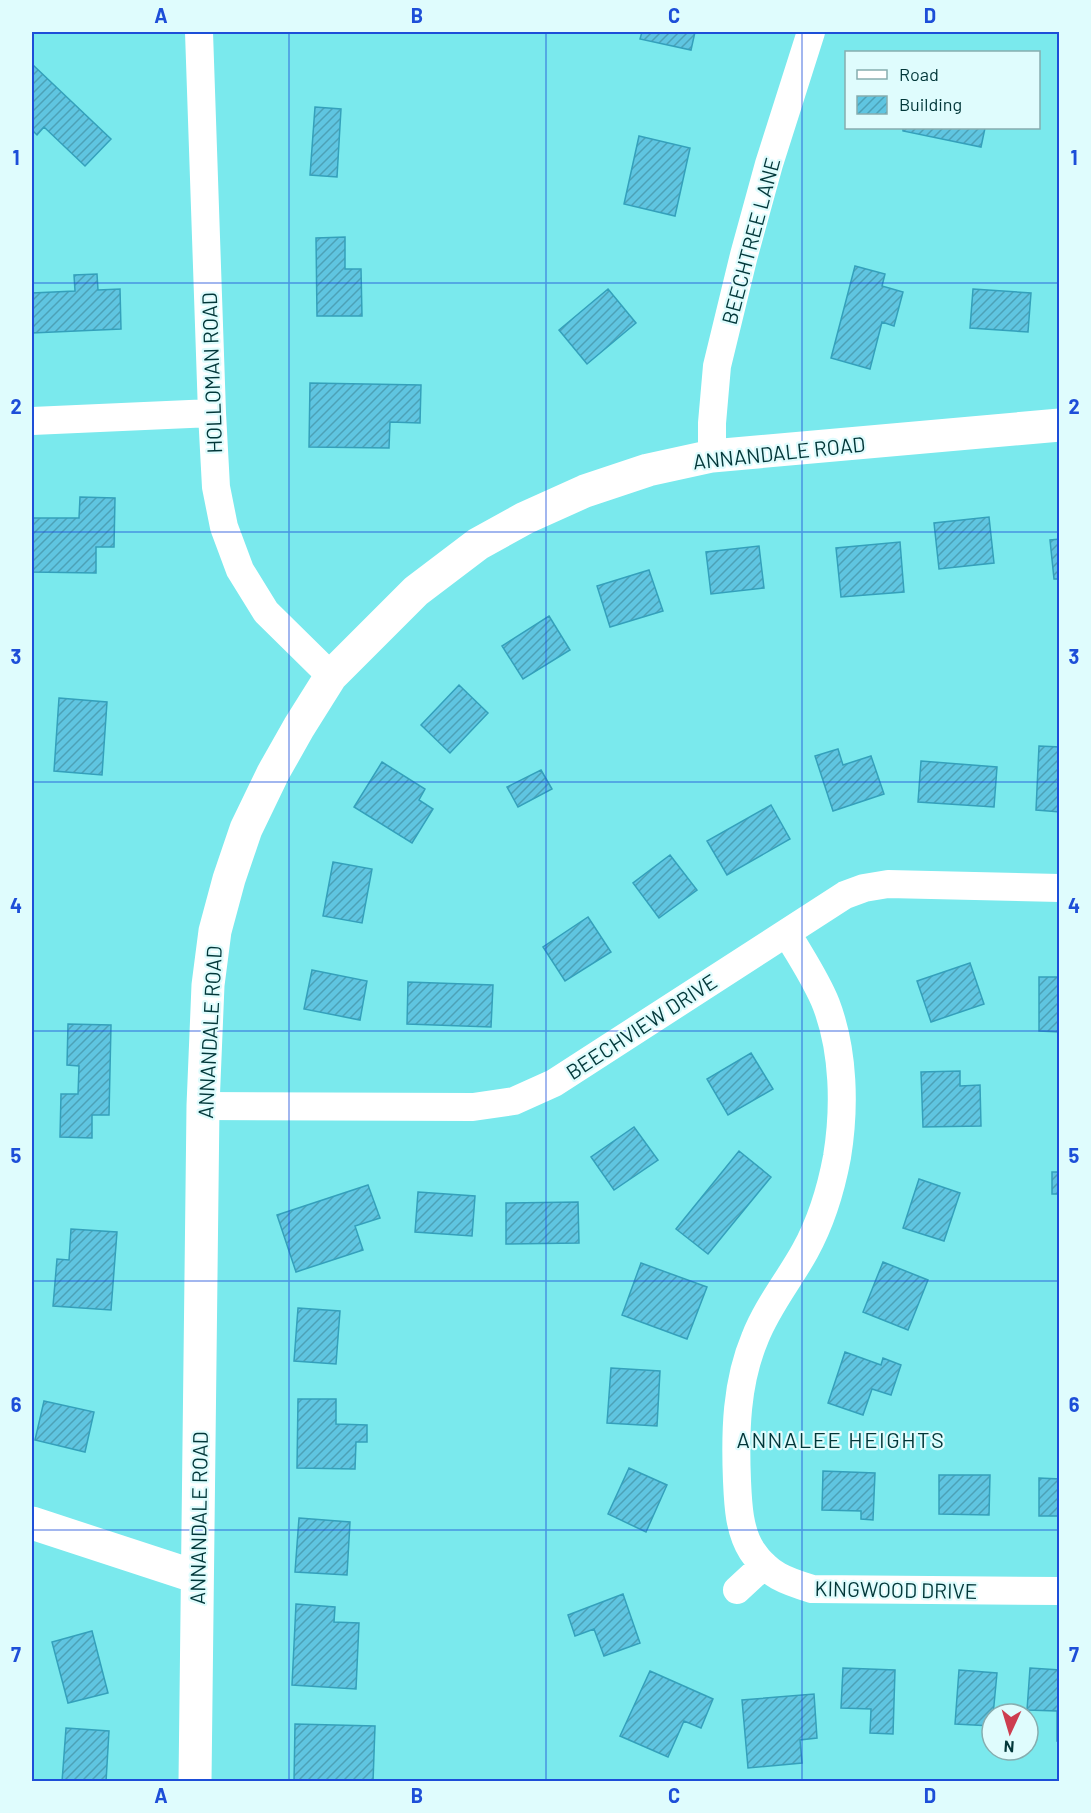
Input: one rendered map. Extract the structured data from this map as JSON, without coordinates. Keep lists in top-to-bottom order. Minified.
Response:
{"streets":{"main road":["ANNANDALE ROAD"],"street":["BEECHTREE LANE","HOLLOMAN ROAD","BEECHVIEW DRIVE","KINGWOOD DRIVE"]},"crossings":[["BEECHTREE LANE","ANNANDALE ROAD"],["HOLLOMAN ROAD","ANNANDALE ROAD"],["ANNANDALE ROAD","BEECHVIEW DRIVE"],["BEECHVIEW DRIVE","KINGWOOD DRIVE"]],"districts":["ANNALEE HEIGHTS"],"legend":["Road","Building"],"north":"bottom","grid":{"columns":["A","B","C","D"],"rows":["1","2","3","4","5","6","7"]}}
